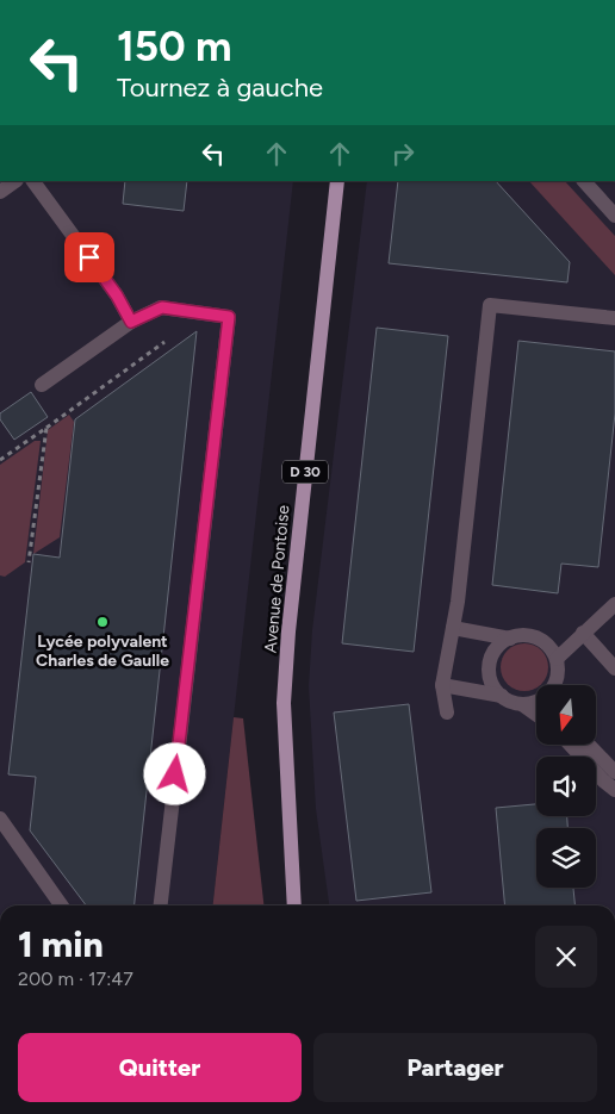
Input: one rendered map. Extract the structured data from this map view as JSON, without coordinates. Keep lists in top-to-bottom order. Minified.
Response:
{"streets":{"main road":["D 30","Avenue de Pontoise"]},"places":["Lycée polyvalent Charles de Gaulle"],"north":"bottom","page":{"turn":["150 m","Tournez à gauche"],"heading":["1 min","200 m · 17:47"],"buttons":["Quitter","Partager"]}}
